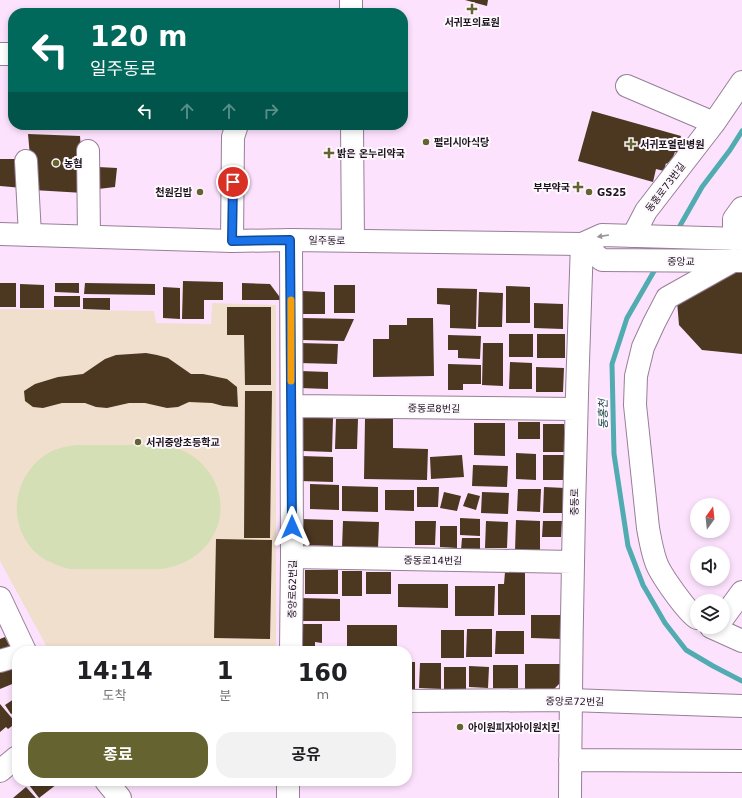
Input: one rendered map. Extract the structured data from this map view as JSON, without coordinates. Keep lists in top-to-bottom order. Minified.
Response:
{"streets":{"street":["동홍로73번길","일주동로","중앙교","중동로8번길","중동로","중동로14번길","중앙로62번길","중앙로72번길"]},"crossings":[["동홍로73번길","일주동로"],["일주동로","중앙교"],["일주동로","중동로"],["일주동로","중앙로62번길"],["중앙교","중동로"],["중동로8번길","중동로"],["중동로8번길","중앙로62번길"],["중동로","중동로14번길"],["중동로","중앙로72번길"],["중동로14번길","중앙로62번길"]],"water":["동홍천"],"places":{"health":["서귀포의료원","서귀포열린병원","밝은 온누리약국","부부약국"],"other":["펠리시아식당","농협","천원김밥","GS25","서귀중앙초등학교","아이원피자아이원치킨"]},"north":"top","page":{"turn":["120 m","일주동로"],"eta":["14:14","도착","1","분","160","m"],"buttons":["종료","공유"]}}
